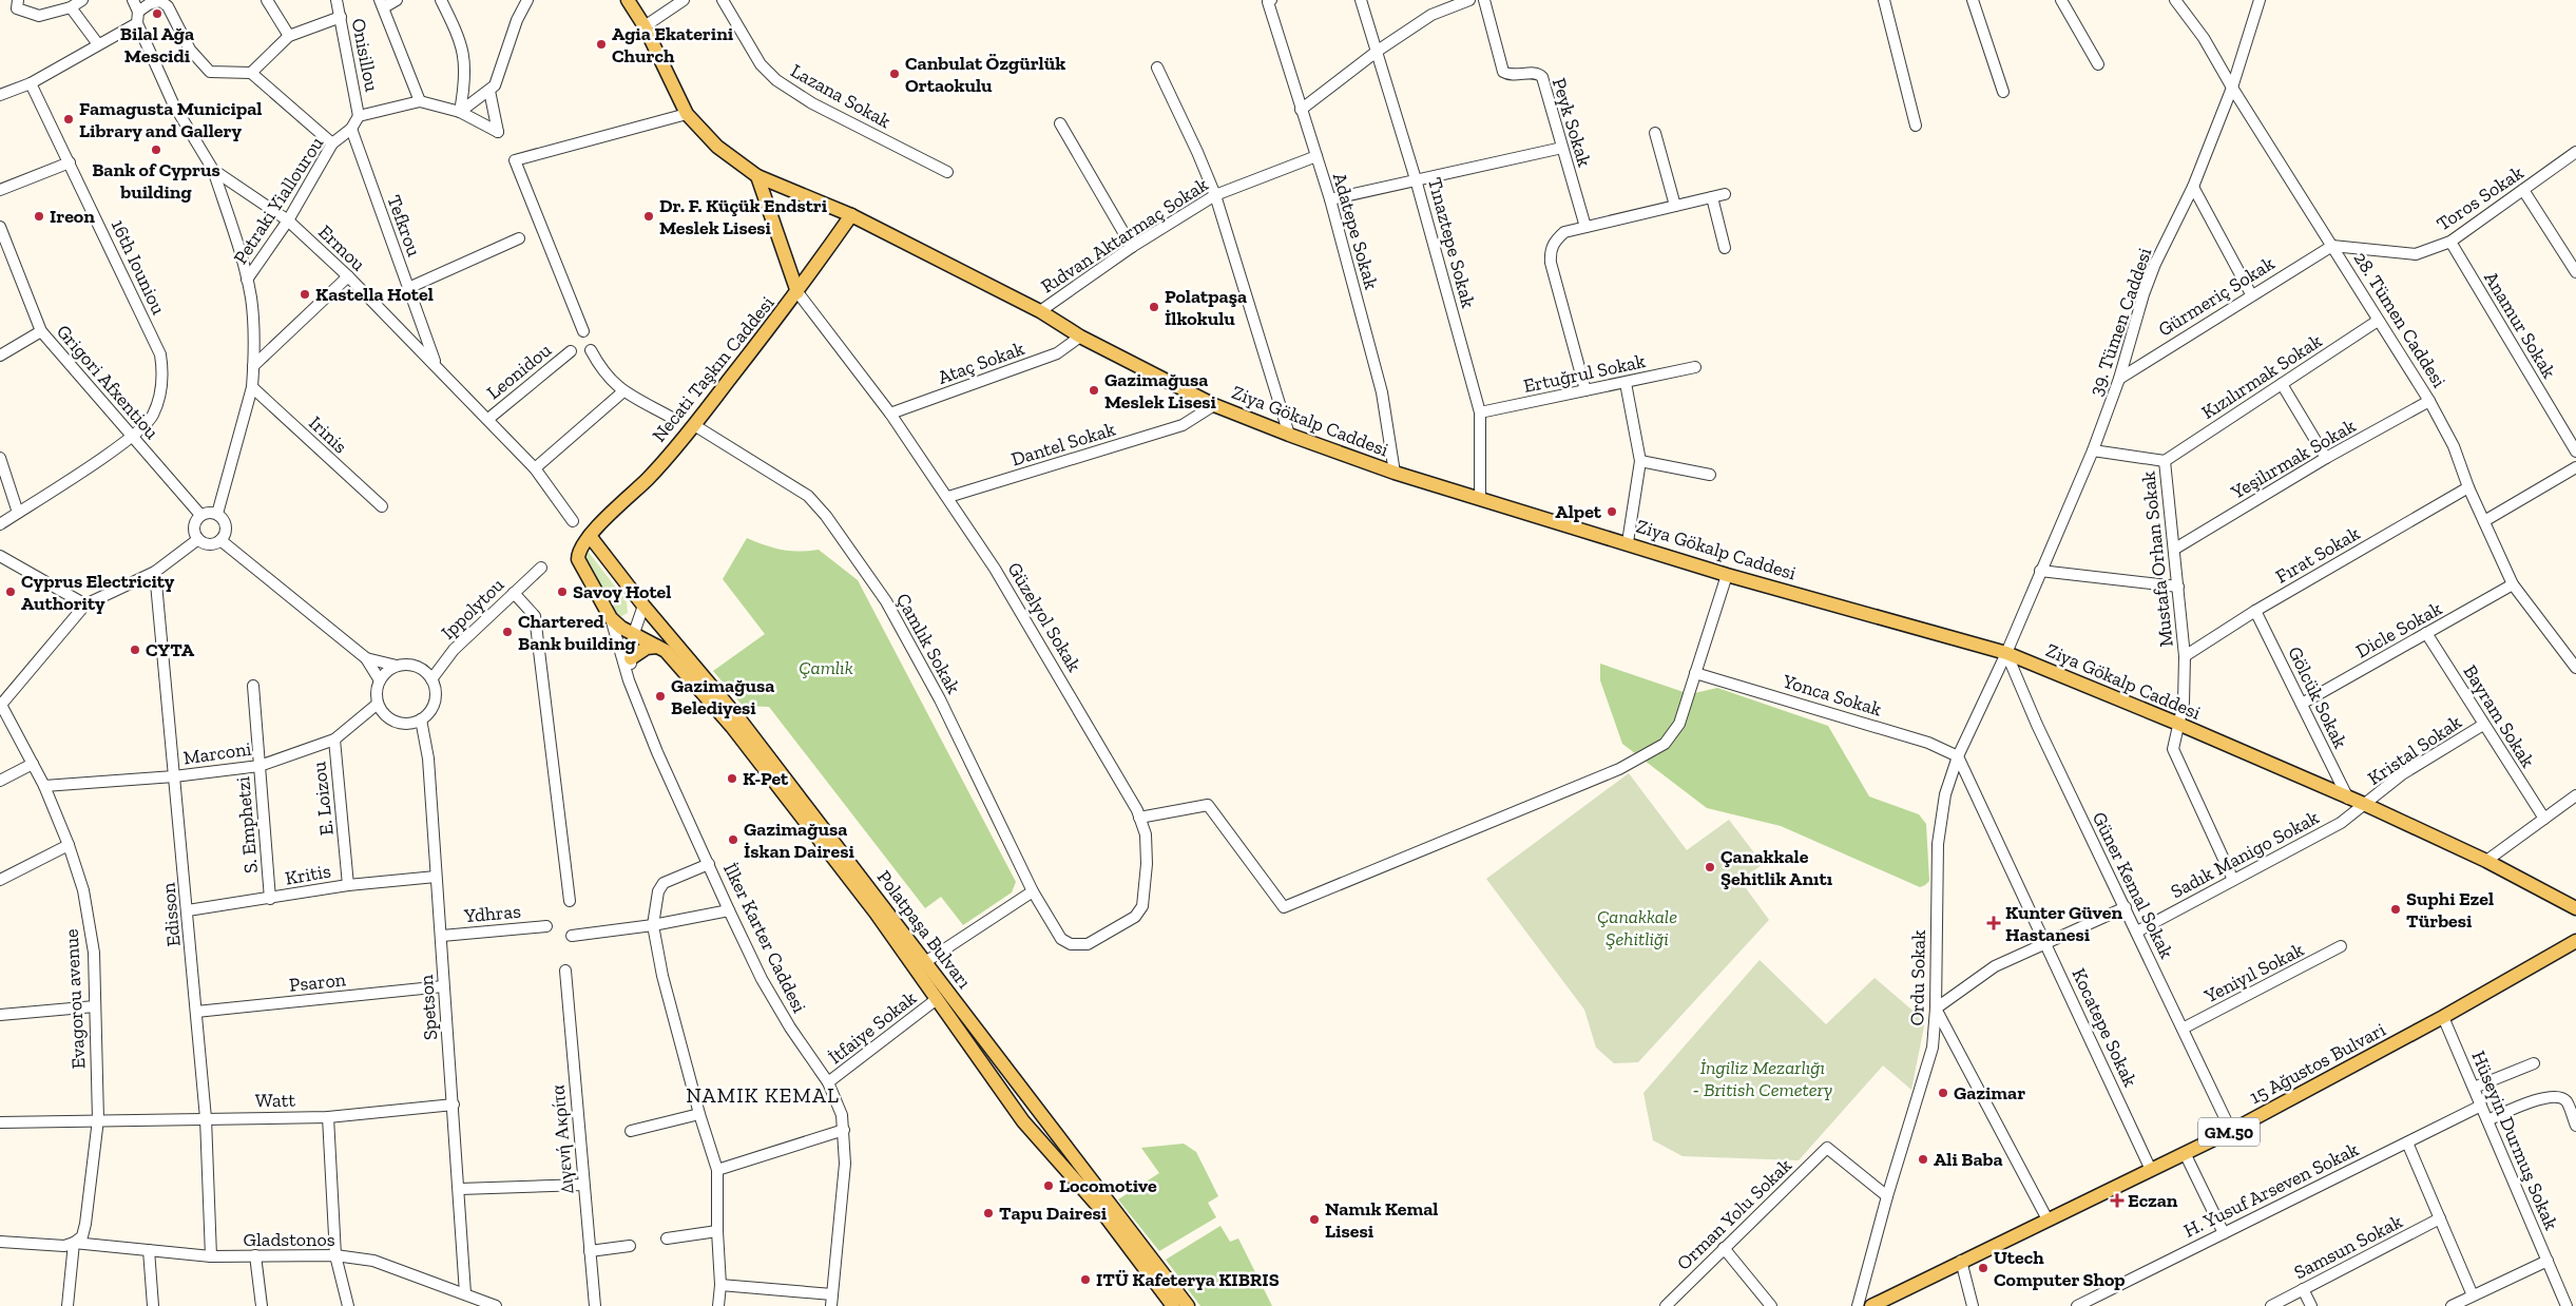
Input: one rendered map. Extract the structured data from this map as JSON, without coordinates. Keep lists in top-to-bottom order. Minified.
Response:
{"streets":{"main road":["Necati Taşkın Caddesi","Ziya Gökalp Caddesi","Polatpaşa Bulvarı","15 Ağustos Bulvari","GM.50"],"street":["Onisillou","Lazana Sokak","Peyk Sokak","Toros Sokak","Petraki Yiallourou","Tefkrou","Adatepe Sokak","Rıdvan Aktarmaç Sokak","Tınaztepe Sokak","Ermou","16th Iouniou","Gürmeriç Sokak","28. Tümen Caddesi","39. Tümen Caddesi","Anamur Sokak","Ataç Sokak","Leonidou","Ertuğrul Sokak","Kızılırmak Sokak","Grigori Afxentiou","Irinis","Dantel Sokak","Yeşilırmak Sokak","Fırat Sokak","Mustafa Orhan Sokak","Ippolytou","Güzelyol Sokak","Dicle Sokak","Çamlık Sokak","Yonca Sokak","Gölcük Sokak","Bayram Sokak","Kristal Sokak","Marconi","E. Loizou","S. Emphetzi","Sadık Manigo Sokak","Kritis","Güner Kemal Sokak","Ydhras","Edisson","İlker Karter Caddesi","Yeniyıl Sokak","Ordu Sokak","Psaron","Evagorou avenue","Spetson","İtfaiye Sokak","Kocatepe Sokak","Watt","Διγενή Ακρίτα","Hüseyin Durmuş Sokak","H. Yusuf Arseven Sokak","Orman Yolu Sokak","Gladstonos","Samsun Sokak"]},"crossings":[["Onisillou","Petraki Yiallourou"],["Toros Sokak","Gürmeriç Sokak"],["Toros Sokak","28. Tümen Caddesi"],["Toros Sokak","Anamur Sokak"],["Petraki Yiallourou","Tefkrou"],["Petraki Yiallourou","Ermou"],["Tefkrou","Ermou"],["Adatepe Sokak","Rıdvan Aktarmaç Sokak"],["Adatepe Sokak","Ziya Gökalp Caddesi"],["Rıdvan Aktarmaç Sokak","Ziya Gökalp Caddesi"],["Tınaztepe Sokak","Ertuğrul Sokak"],["Tınaztepe Sokak","Ziya Gökalp Caddesi"],["Ermou","Leonidou"],["16th Iouniou","Grigori Afxentiou"],["Gürmeriç Sokak","28. Tümen Caddesi"],["Gürmeriç Sokak","39. Tümen Caddesi"],["28. Tümen Caddesi","39. Tümen Caddesi"],["28. Tümen Caddesi","Kızılırmak Sokak"],["28. Tümen Caddesi","Yeşilırmak Sokak"],["28. Tümen Caddesi","Fırat Sokak"],["28. Tümen Caddesi","Dicle Sokak"],["39. Tümen Caddesi","Ziya Gökalp Caddesi"],["39. Tümen Caddesi","Mustafa Orhan Sokak"],["39. Tümen Caddesi","Güner Kemal Sokak"],["39. Tümen Caddesi","Ordu Sokak"],["Ataç Sokak","Ziya Gökalp Caddesi"],["Ataç Sokak","Güzelyol Sokak"],["Necati Taşkın Caddesi","Ziya Gökalp Caddesi"],["Necati Taşkın Caddesi","Güzelyol Sokak"],["Necati Taşkın Caddesi","Çamlık Sokak"],["Necati Taşkın Caddesi","Polatpaşa Bulvarı"],["Kızılırmak Sokak","Mustafa Orhan Sokak"],["Ziya Gökalp Caddesi","Dantel Sokak"],["Ziya Gökalp Caddesi","Mustafa Orhan Sokak"],["Ziya Gökalp Caddesi","Gölcük Sokak"],["Ziya Gökalp Caddesi","Kristal Sokak"],["Ziya Gökalp Caddesi","Sadık Manigo Sokak"],["Ziya Gökalp Caddesi","Güner Kemal Sokak"],["Ziya Gökalp Caddesi","Ordu Sokak"],["Dantel Sokak","Güzelyol Sokak"],["Yeşilırmak Sokak","Mustafa Orhan Sokak"],["Fırat Sokak","Mustafa Orhan Sokak"],["Fırat Sokak","Gölcük Sokak"],["Mustafa Orhan Sokak","Sadık Manigo Sokak"],["Ippolytou","Marconi"],["Ippolytou","Spetson"],["Güzelyol Sokak","Çamlık Sokak"],["Dicle Sokak","Gölcük Sokak"],["Dicle Sokak","Bayram Sokak"],["Yonca Sokak","Ordu Sokak"],["Yonca Sokak","Kocatepe Sokak"],["Bayram Sokak","Kristal Sokak"],["Kristal Sokak","Sadık Manigo Sokak"],["Marconi","E. Loizou"],["Marconi","S. Emphetzi"],["Marconi","Edisson"],["Marconi","Evagorou avenue"],["Marconi","Spetson"],["E. Loizou","Kritis"],["S. Emphetzi","Kritis"],["Sadık Manigo Sokak","Güner Kemal Sokak"],["Kritis","Edisson"],["Kritis","Spetson"],["Güner Kemal Sokak","Yeniyıl Sokak"],["Güner Kemal Sokak","Ordu Sokak"],["Güner Kemal Sokak","15 Ağustos Bulvari"],["Ydhras","Spetson"],["Edisson","Psaron"],["Edisson","Watt"],["Edisson","Gladstonos"],["Polatpaşa Bulvarı","İlker Karter Caddesi"],["Polatpaşa Bulvarı","İtfaiye Sokak"],["İlker Karter Caddesi","İtfaiye Sokak"],["Ordu Sokak","Kocatepe Sokak"],["Ordu Sokak","Orman Yolu Sokak"],["Psaron","Spetson"],["Evagorou avenue","Watt"],["Evagorou avenue","Gladstonos"],["Spetson","Watt"],["Spetson","Gladstonos"],["Kocatepe Sokak","15 Ağustos Bulvari"],["15 Ağustos Bulvari","Hüseyin Durmuş Sokak"],["Hüseyin Durmuş Sokak","H. Yusuf Arseven Sokak"]],"districts":["NAMIK KEMAL"],"parks":["Çamlık","Çanakkale Şehitliği","İngiliz Mezarlığı - British Cemetery"],"places":{"other":["Bilal Ağa Mescidi","Agia Ekaterini Church","Canbulat Özgürlük Ortaokulu","Famagusta Municipal Library and Gallery","Bank of Cyprus building","Ireon","Dr. F. Küçük Endstri Meslek Lisesi","Kastella Hotel","Polatpaşa İlkokulu","Gazimağusa Meslek Lisesi","Alpet","Cyprus Electricity Authority","Savoy Hotel","Chartered Bank building","CYTA","Gazimağusa Belediyesi","K-Pet","Gazimağusa İskan Dairesi","Çanakkale Şehitlik Anıtı","Suphi Ezel Türbesi","Gazimar","Ali Baba","Locomotive","Tapu Dairesi","Namık Kemal Lisesi","Utech Computer Shop","ITÜ Kafeterya KIBRIS"],"health":["Kunter Güven Hastanesi","Eczan"]}}
